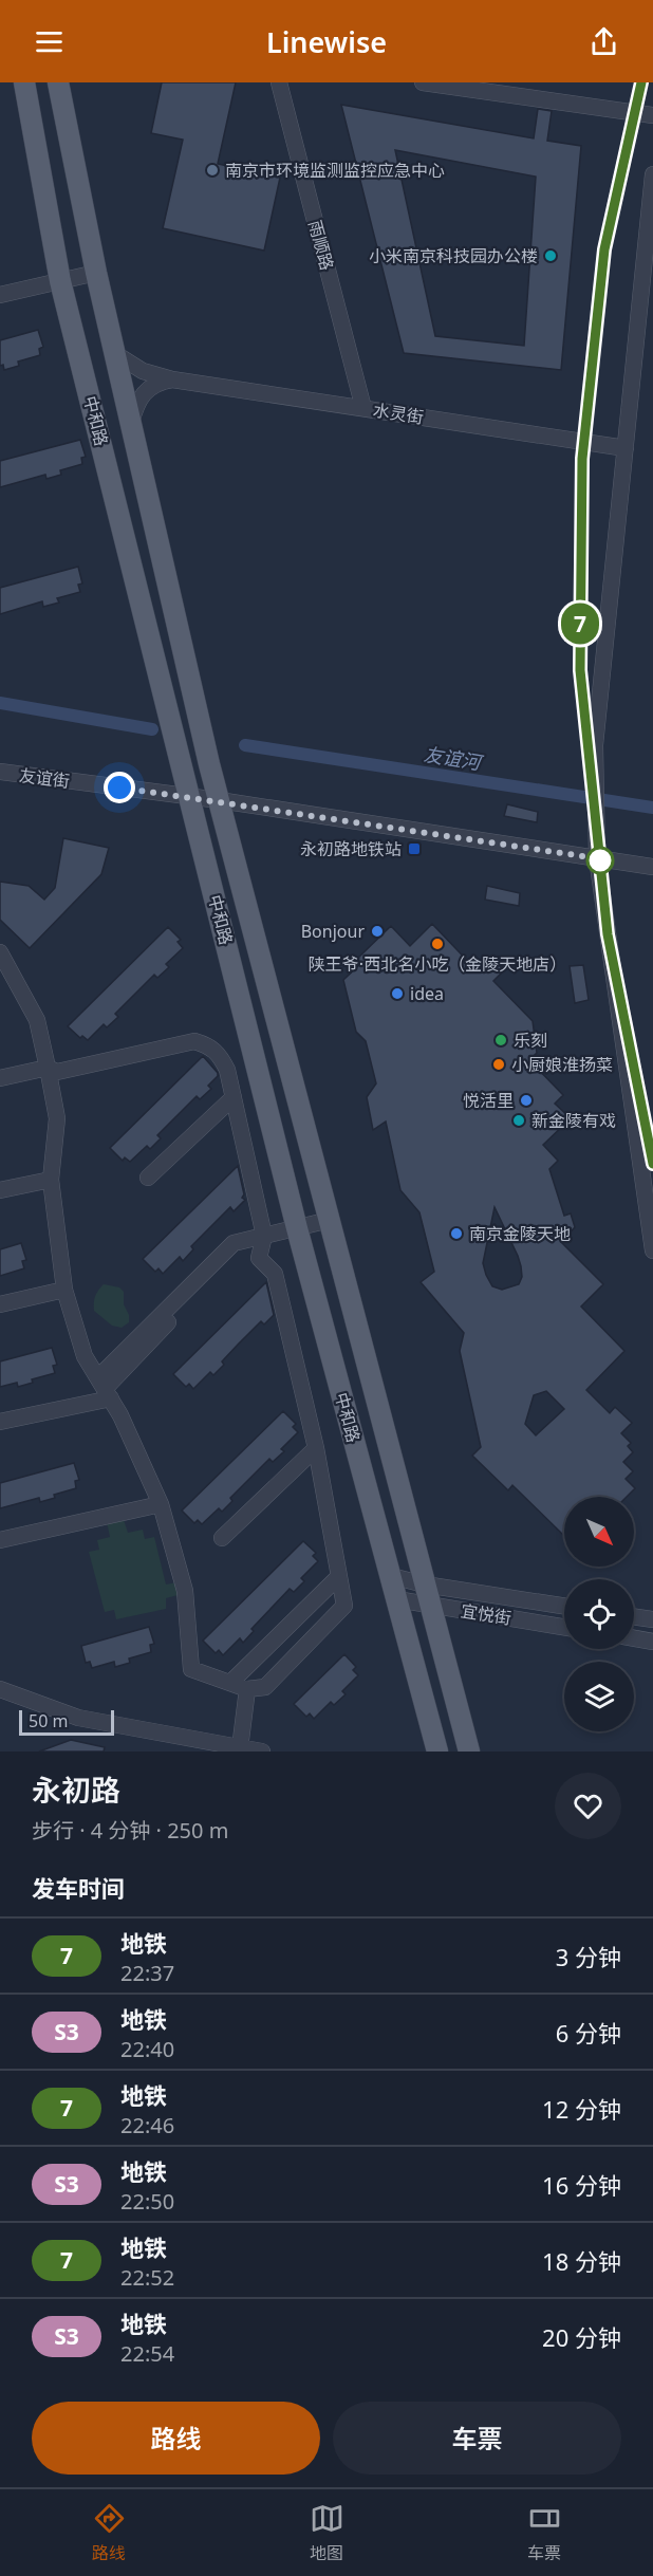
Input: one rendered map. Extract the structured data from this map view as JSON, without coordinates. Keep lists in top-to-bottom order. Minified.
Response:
{"streets":{"main road":["中和路"],"street":["雨顺路","水灵街","友谊街","宜悦街"]},"crossings":[["雨顺路","水灵街"],["水灵街","中和路"],["中和路","友谊街"],["中和路","宜悦街"]],"water":["友谊河"],"places":{"other":["南京市环境监测监控应急中心","小米南京科技园办公楼","Bonjour","陕王爷·西北名小吃（金陵天地店）","idea","乐刻","小厨娘淮扬菜","悦活里","新金陵有戏","南京金陵天地"],"transit":["永初路地铁站"]},"lines":["metro line 7"],"scale_bar":"50 m","north":"bottom right","page":{"header":"Linewise","on_map":"7","scale":"50 m","heading":[["永初路","步行 · 4 分钟 · 250 m"],"发车时间"],"list":[{"mark":"7","name":"地铁","note":"22:37","value":"3 分钟"},{"mark":"S3","name":"地铁","note":"22:40","value":"6 分钟"},{"mark":"7","name":"地铁","note":"22:46","value":"12 分钟"},{"mark":"S3","name":"地铁","note":"22:50","value":"16 分钟"},{"mark":"7","name":"地铁","note":"22:52","value":"18 分钟"},{"mark":"S3","name":"地铁","note":"22:54","value":"20 分钟"}],"buttons":["路线","车票"],"tabs":["路线","地图","车票"]}}
